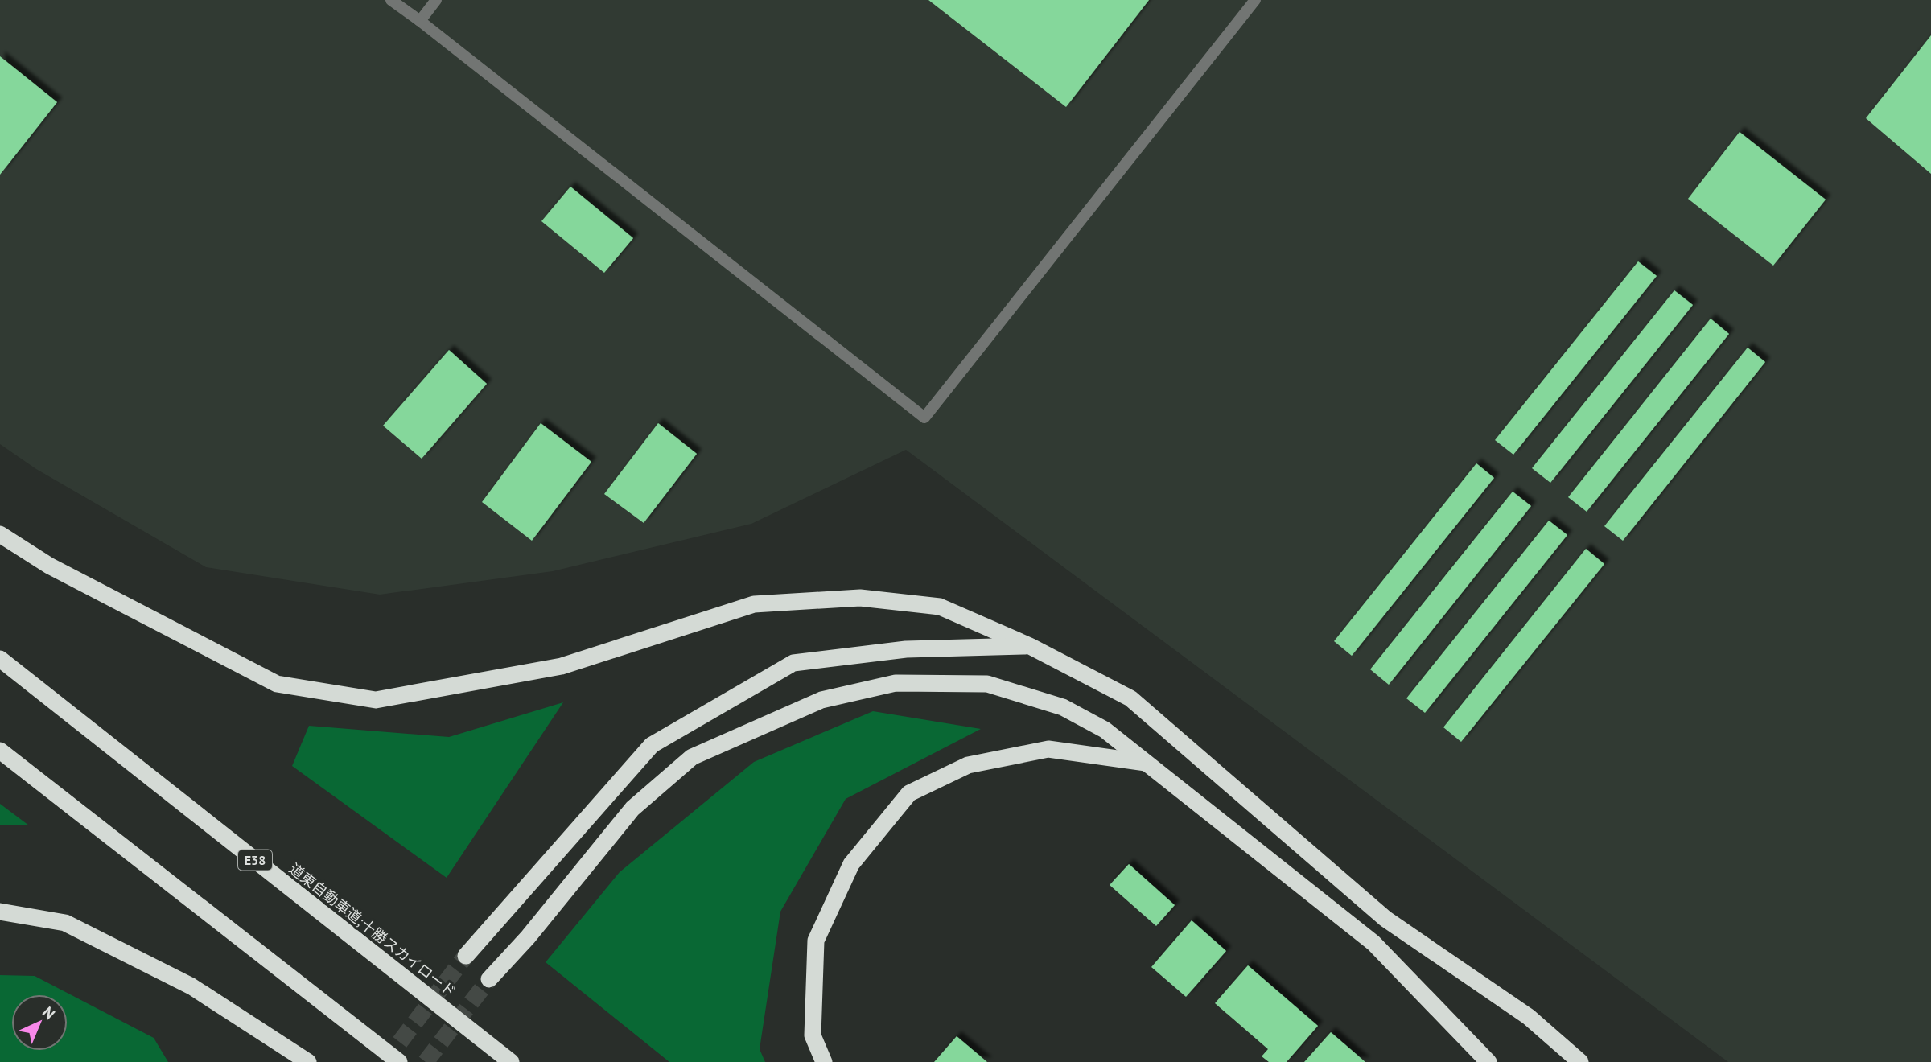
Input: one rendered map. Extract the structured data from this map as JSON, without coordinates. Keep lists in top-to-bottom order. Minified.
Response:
{"streets":{"highway":["E38","道東自動車道;十勝スカイロード"]},"north":"top right"}
